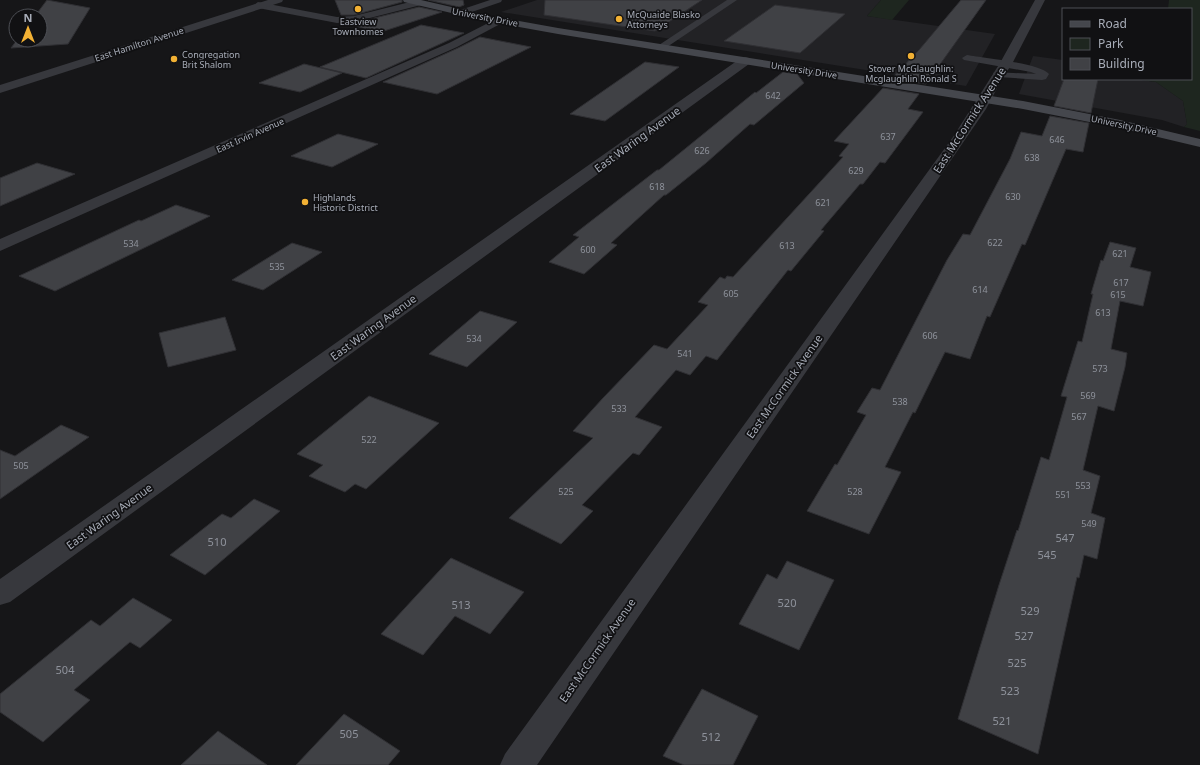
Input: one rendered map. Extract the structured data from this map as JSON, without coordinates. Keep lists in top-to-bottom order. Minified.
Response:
{"streets":{"main road":["University Drive"],"street":["East Hamilton Avenue","East McCormick Avenue","East Irvin Avenue","East Waring Avenue"]},"crossings":[["University Drive","East McCormick Avenue"],["University Drive","East Irvin Avenue"],["University Drive","East Waring Avenue"]],"places":["Eastview Townhomes","McQuaide Blasko Attorneys","Stover McGlaughlin: Mcglaughlin Ronald S","Congregation Brit Shalom","Highlands Historic District"],"house_numbers":["642","637","646","626","638","629","618","630","621","622","534","613","600","621","535","617","614","605","615","613","606","534","541","573","569","538","533","567","522","505","553","525","528","551","549","547","510","545","520","513","529","527","525","504","523","521","505","512"],"legend":["Road","Park","Building"],"north":"top"}
